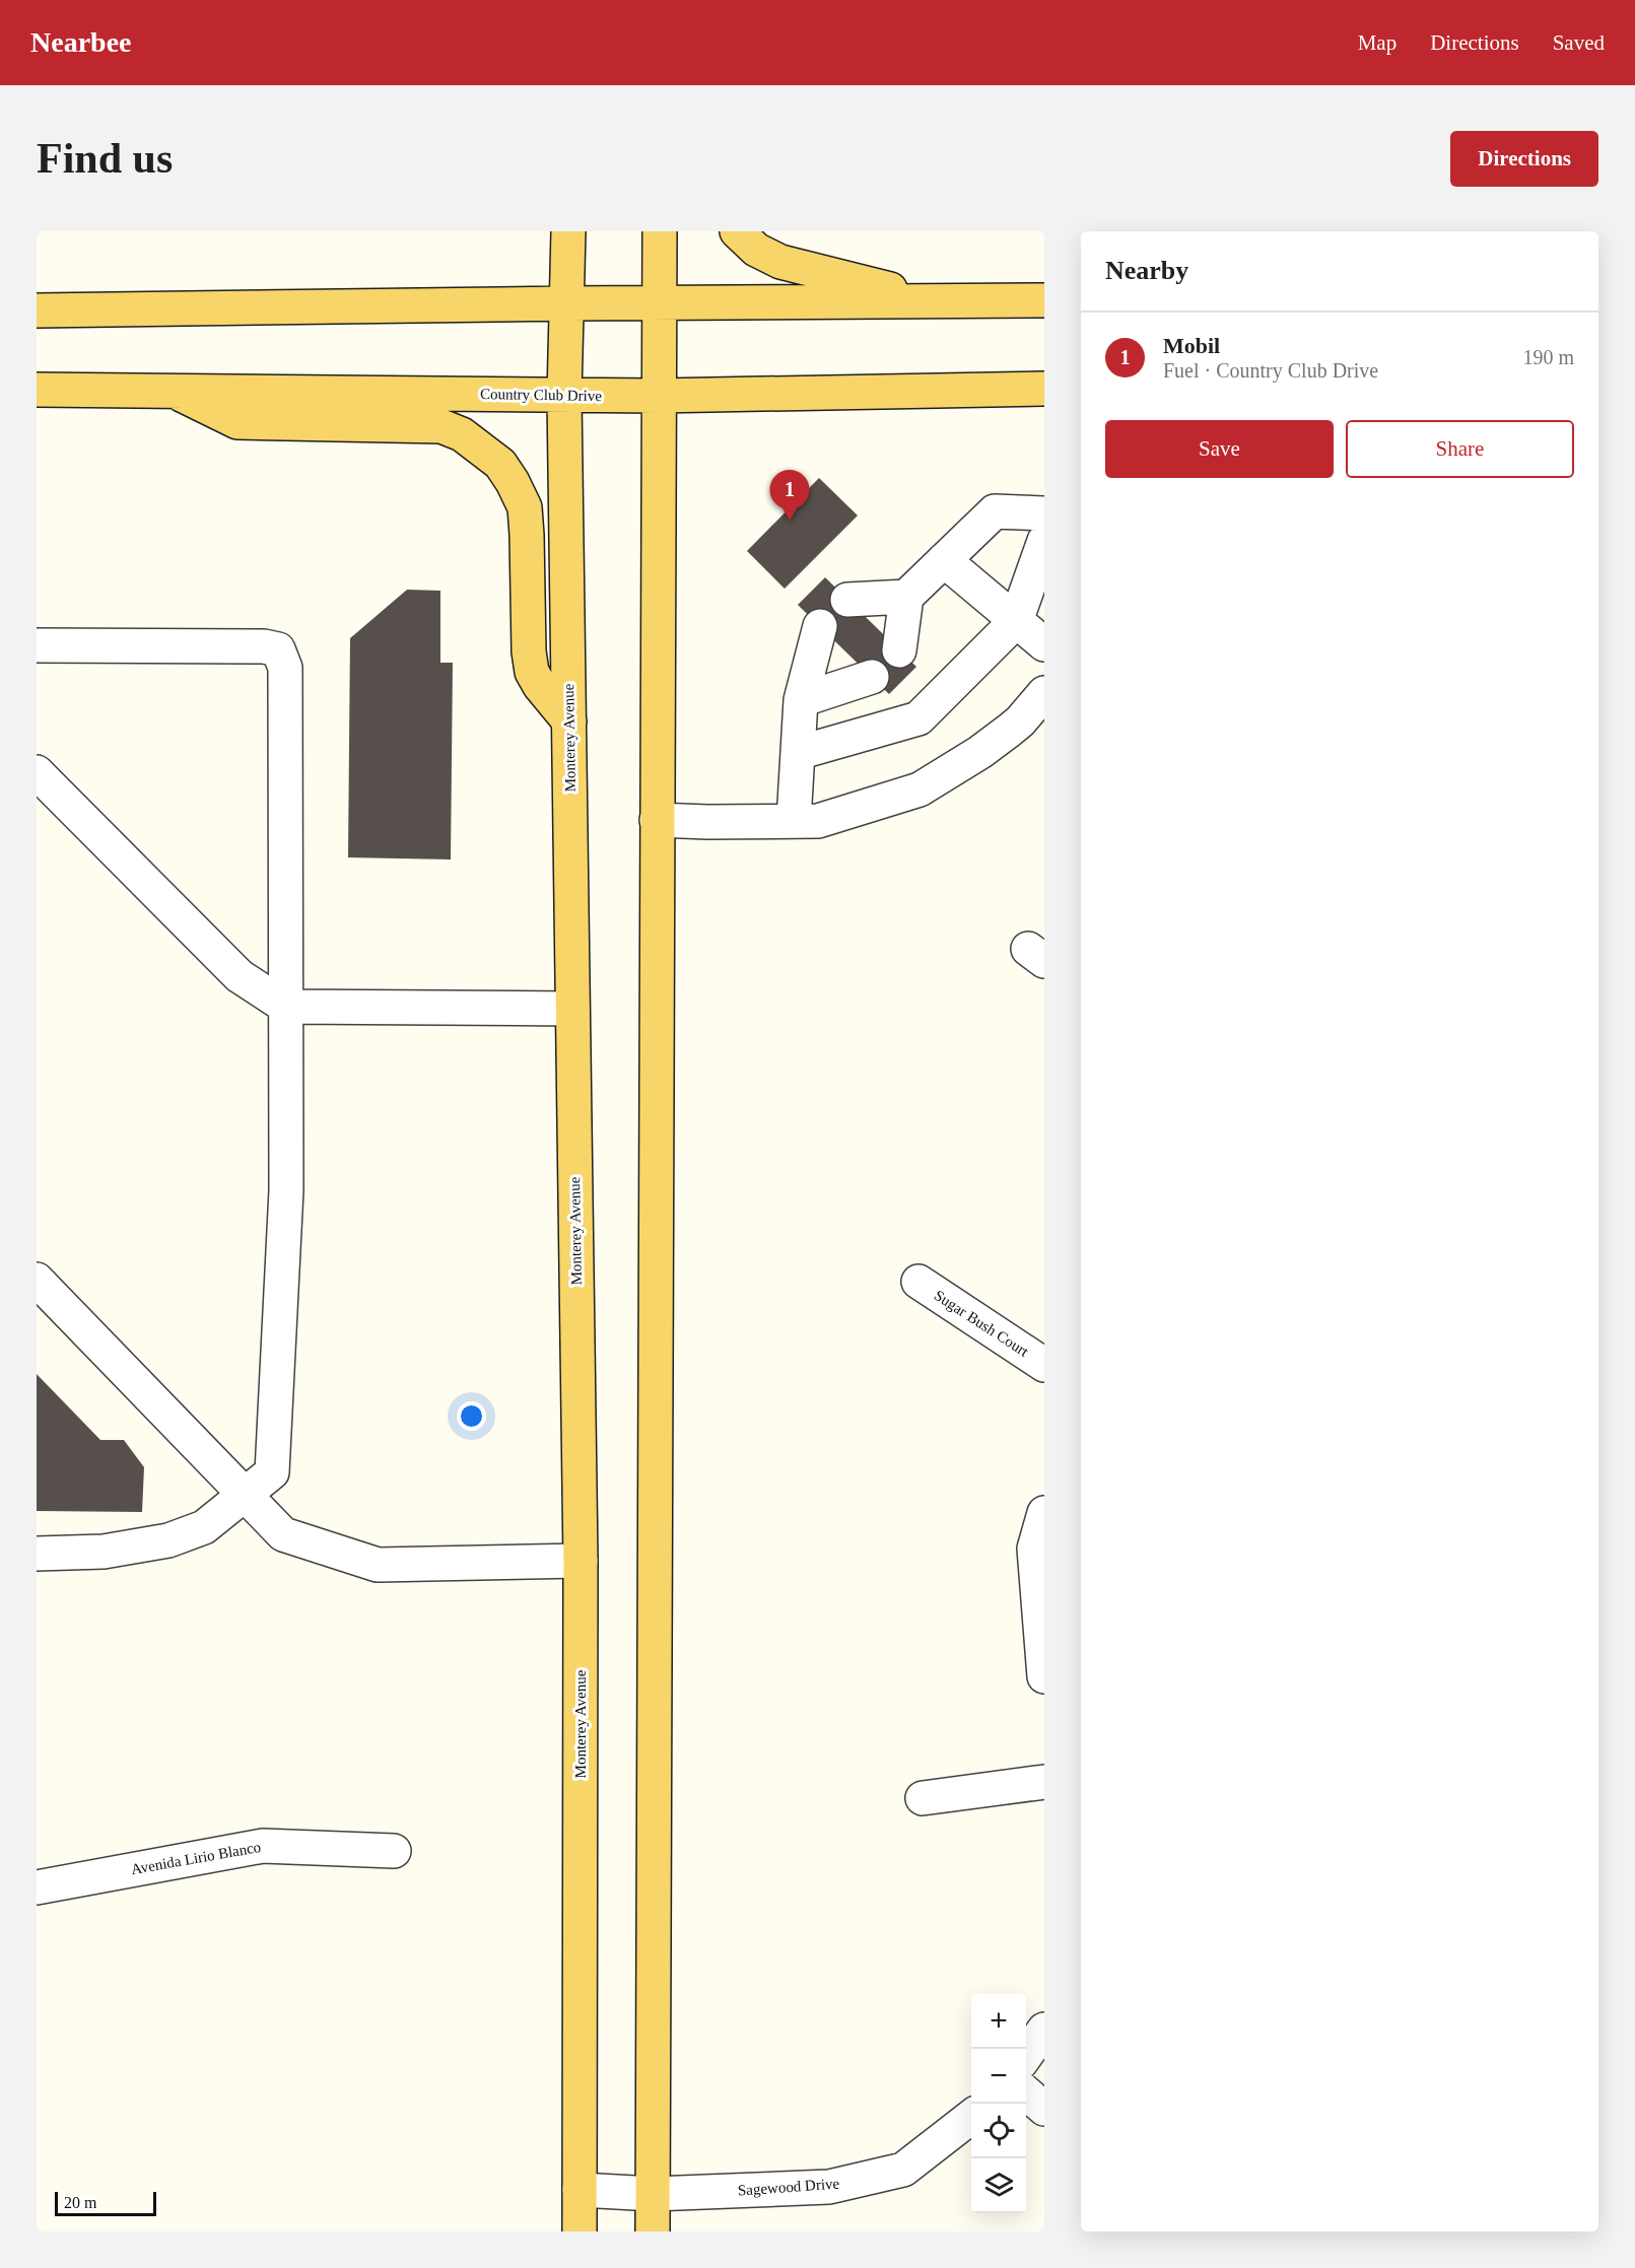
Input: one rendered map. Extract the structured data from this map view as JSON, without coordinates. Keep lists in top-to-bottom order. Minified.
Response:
{"streets":{"main road":["Country Club Drive","Monterey Avenue"],"street":["Sugar Bush Court","Avenida Lirio Blanco","Sagewood Drive"]},"crossings":[["Country Club Drive","Monterey Avenue"],["Monterey Avenue","Sagewood Drive"]],"scale_bar":"20 m","page":{"header":"Nearbee","nav":["Map","Directions","Saved"],"buttons":["Directions",["Save","Share"]],"title":"Find us","heading":"Nearby","list":[{"mark":"1","name":"Mobil","note":"Fuel · Country Club Drive","value":"190 m"}],"pins":"1","map_buttons":["+","−"],"scale":"20 m"}}
